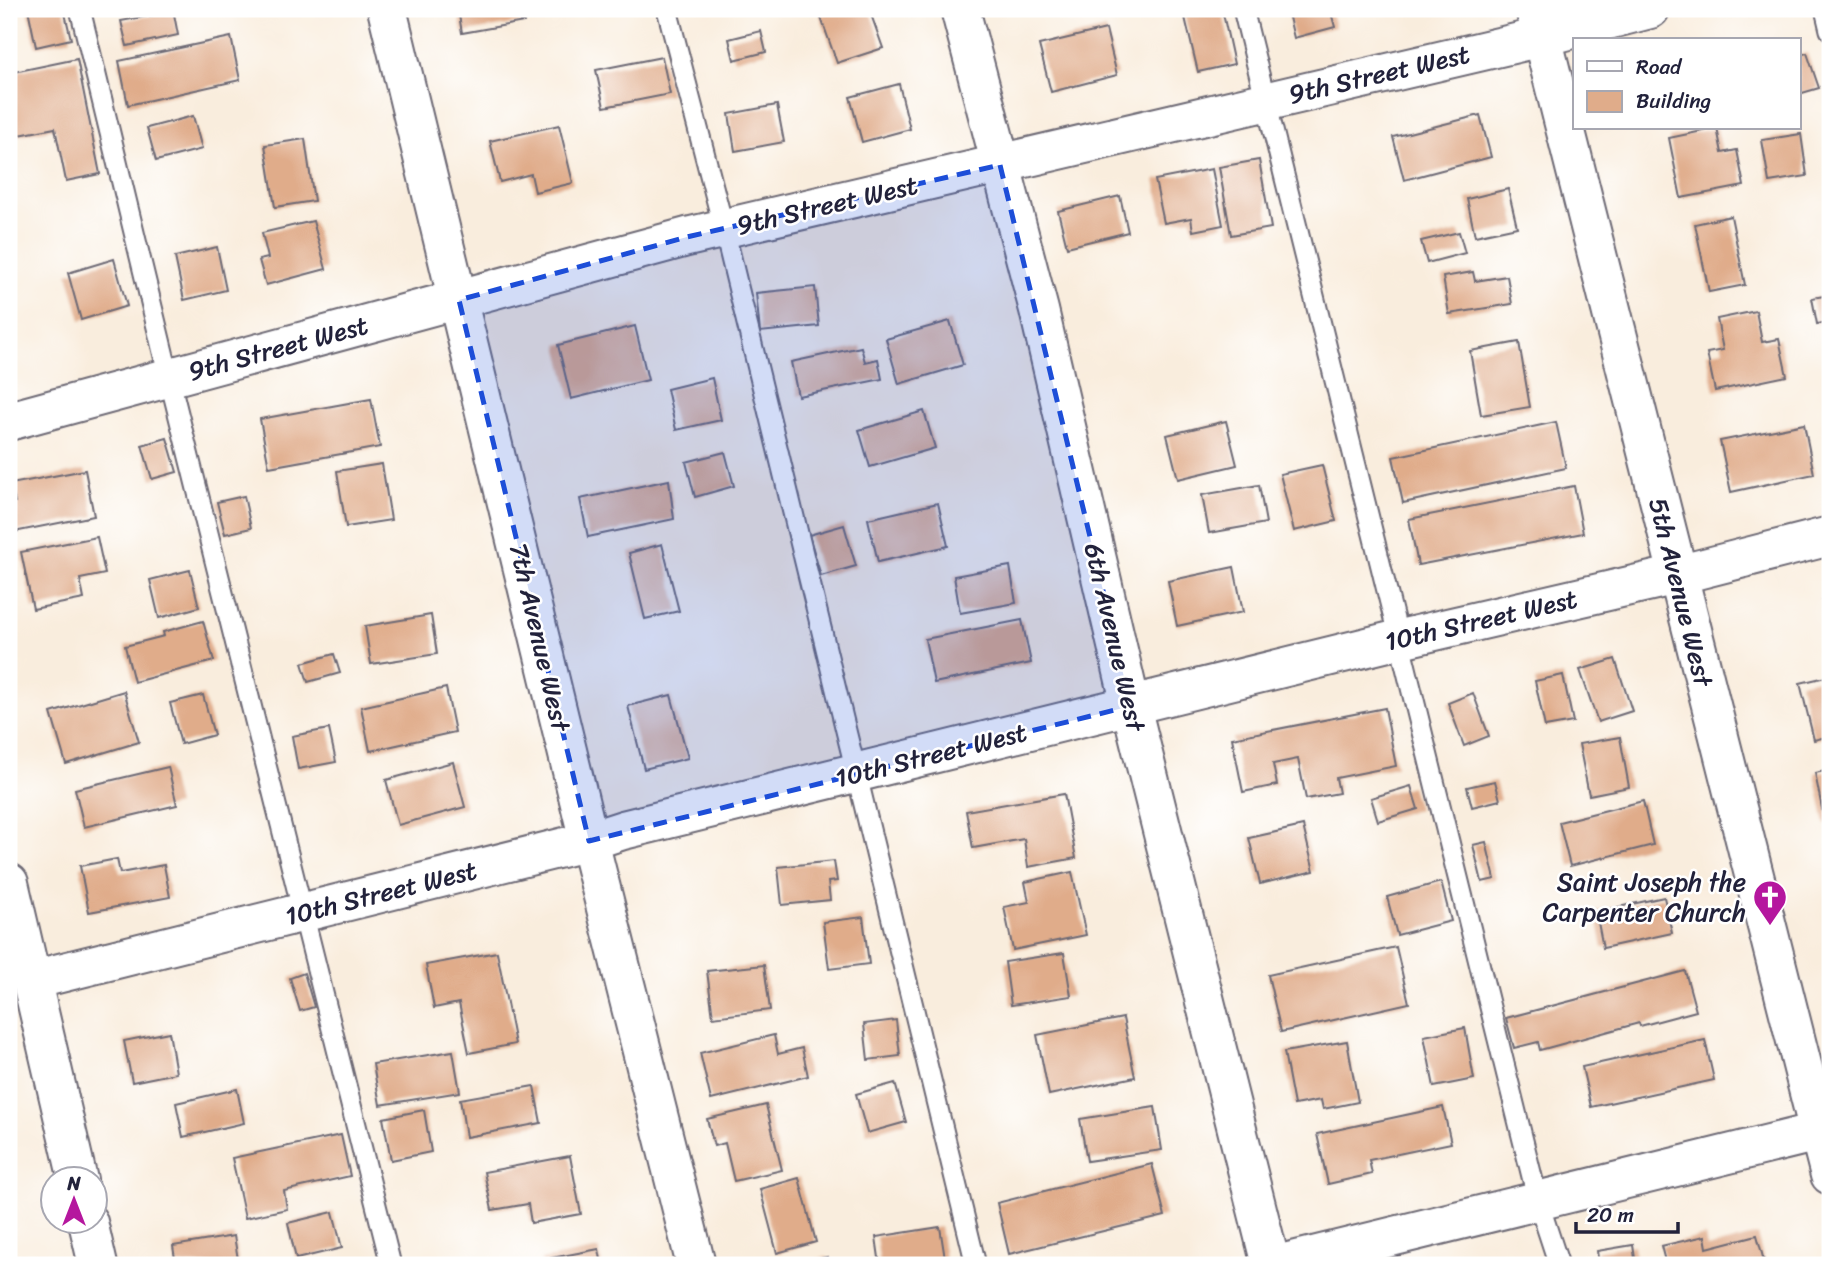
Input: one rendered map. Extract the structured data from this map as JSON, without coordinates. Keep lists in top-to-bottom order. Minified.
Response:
{"streets":{"street":["9th Street West","5th Avenue West","10th Street West","7th Avenue West","6th Avenue West"]},"crossings":[["9th Street West","5th Avenue West"],["9th Street West","7th Avenue West"],["9th Street West","6th Avenue West"],["5th Avenue West","10th Street West"],["10th Street West","7th Avenue West"],["10th Street West","6th Avenue West"]],"places":{"church":["Saint Joseph the Carpenter Church"]},"legend":["Road","Building"],"scale_bar":"20 m","north":"top"}
